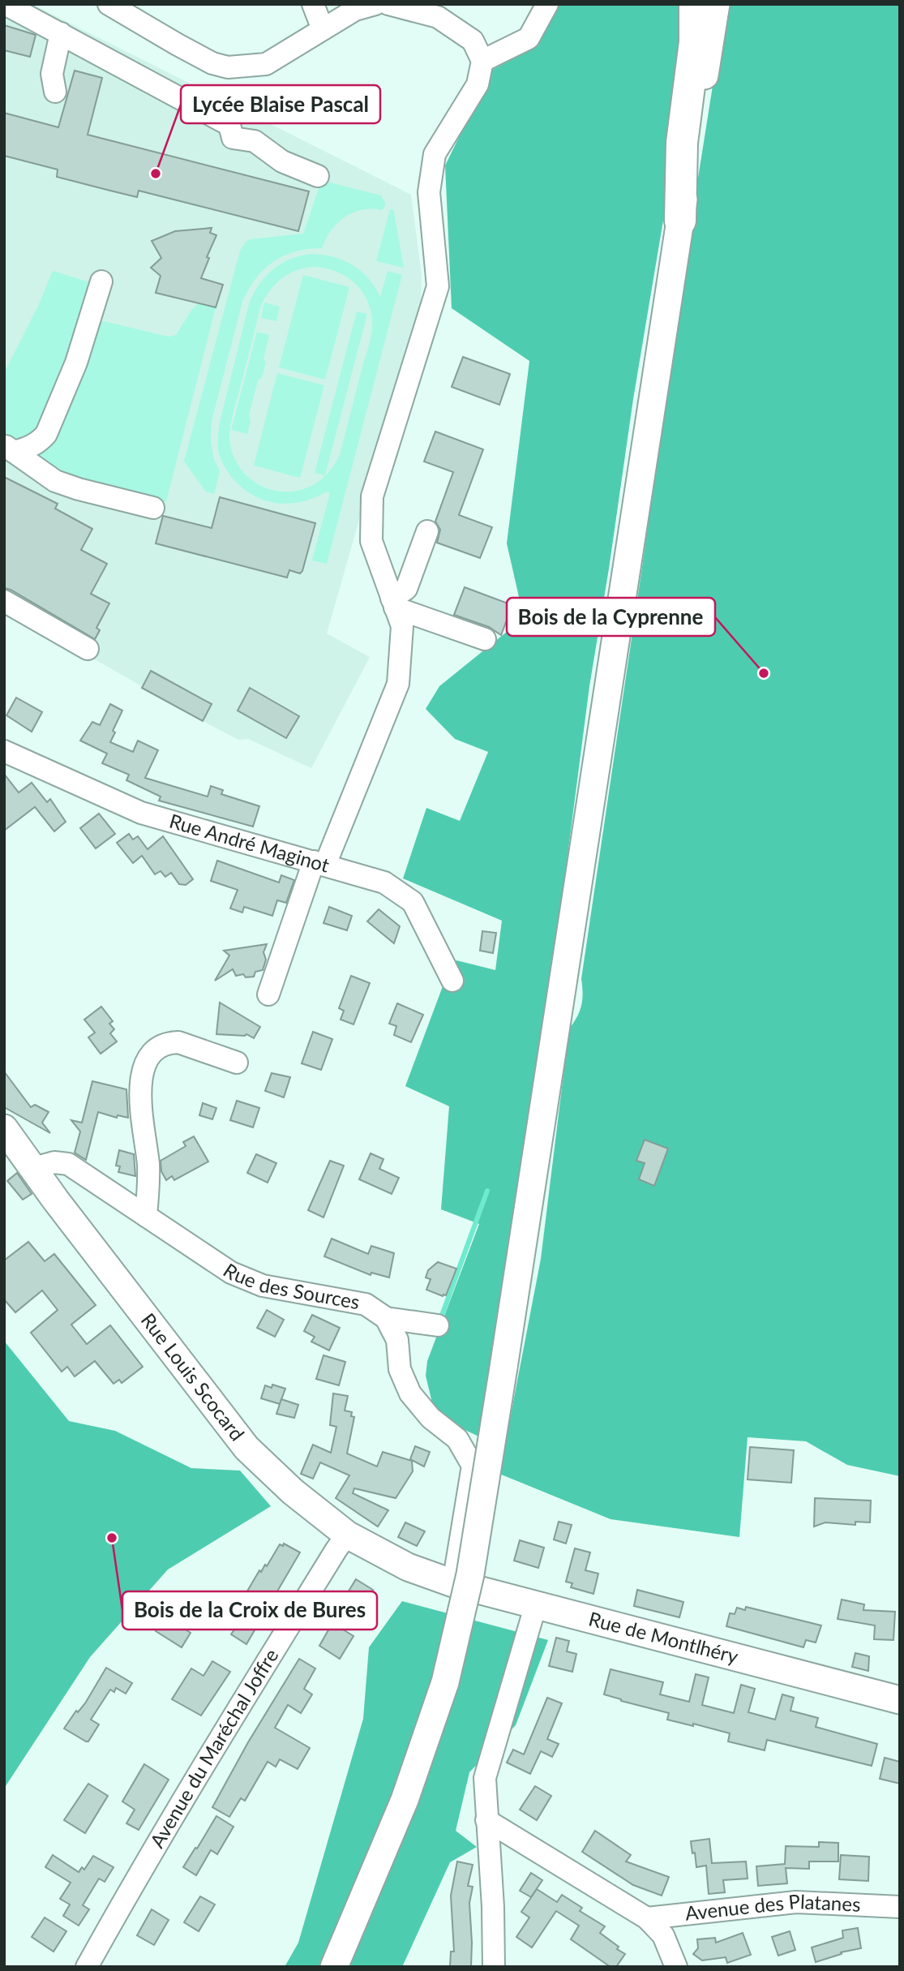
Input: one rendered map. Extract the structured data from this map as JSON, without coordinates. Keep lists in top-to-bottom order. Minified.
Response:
{"streets":{"main road":["Rue Louis Scocard","Rue de Montlhéry"],"street":["Rue André Maginot","Rue des Sources","Avenue du Maréchal Joffre","Avenue des Platanes"]},"crossings":[["Rue des Sources","Rue Louis Scocard"],["Rue des Sources","Rue de Montlhéry"],["Rue Louis Scocard","Rue de Montlhéry"],["Rue Louis Scocard","Avenue du Maréchal Joffre"]],"places":["Lycée Blaise Pascal","Bois de la Cyprenne","Bois de la Croix de Bures"]}
